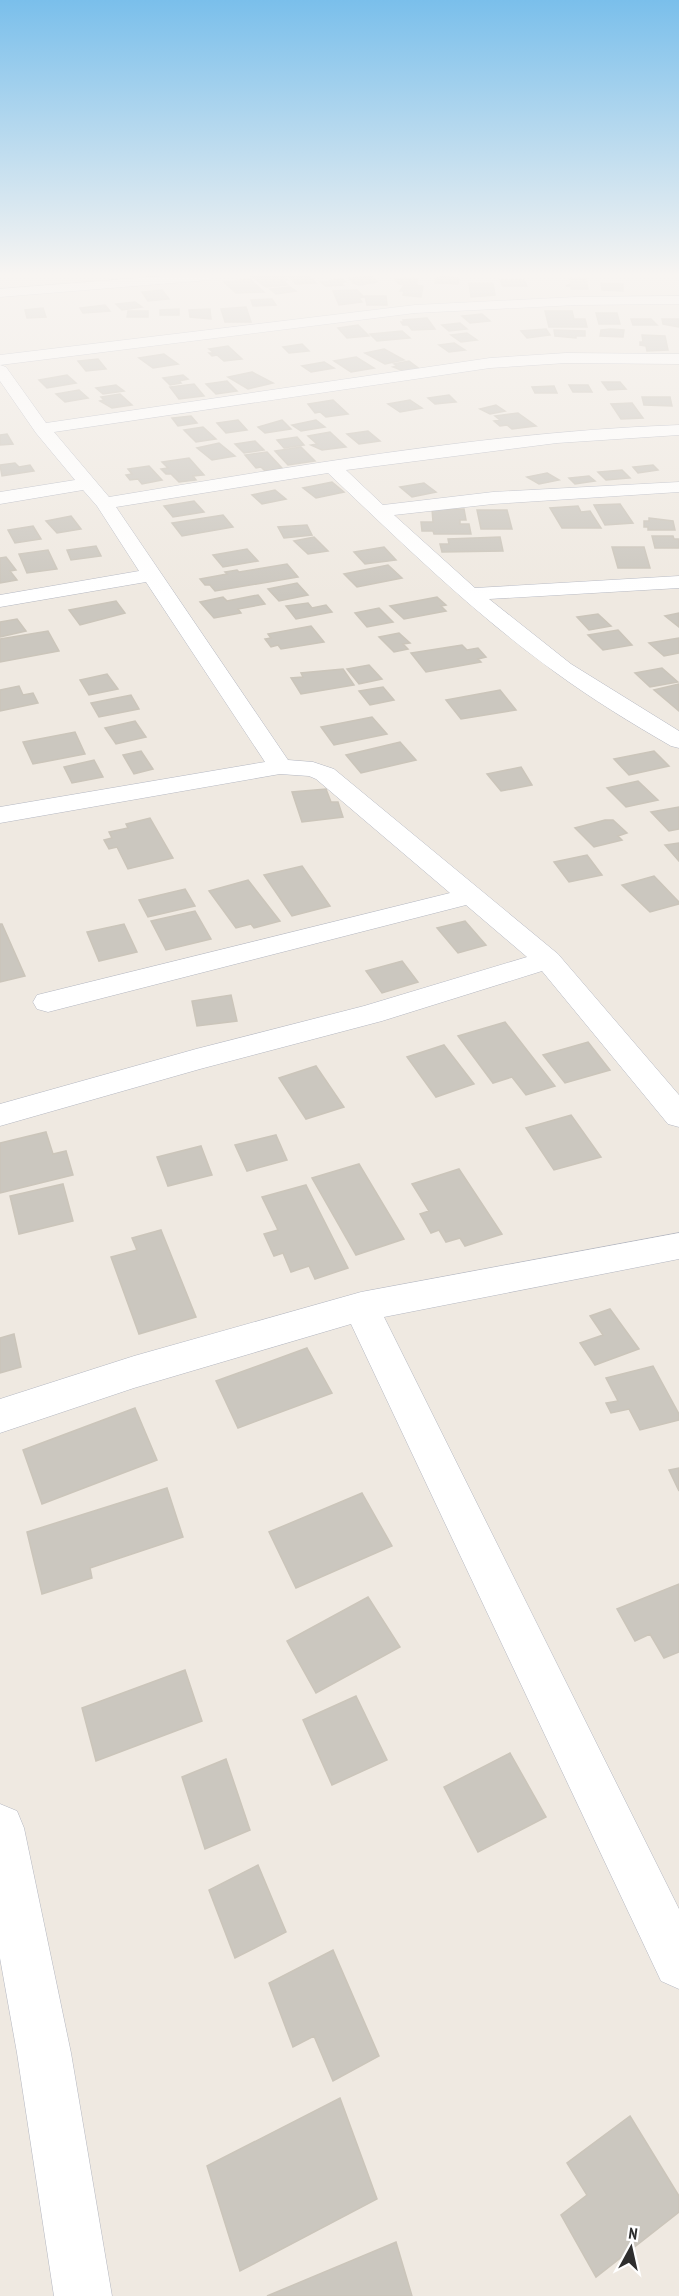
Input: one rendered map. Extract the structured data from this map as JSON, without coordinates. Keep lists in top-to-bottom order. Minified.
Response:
{"north":"top"}
